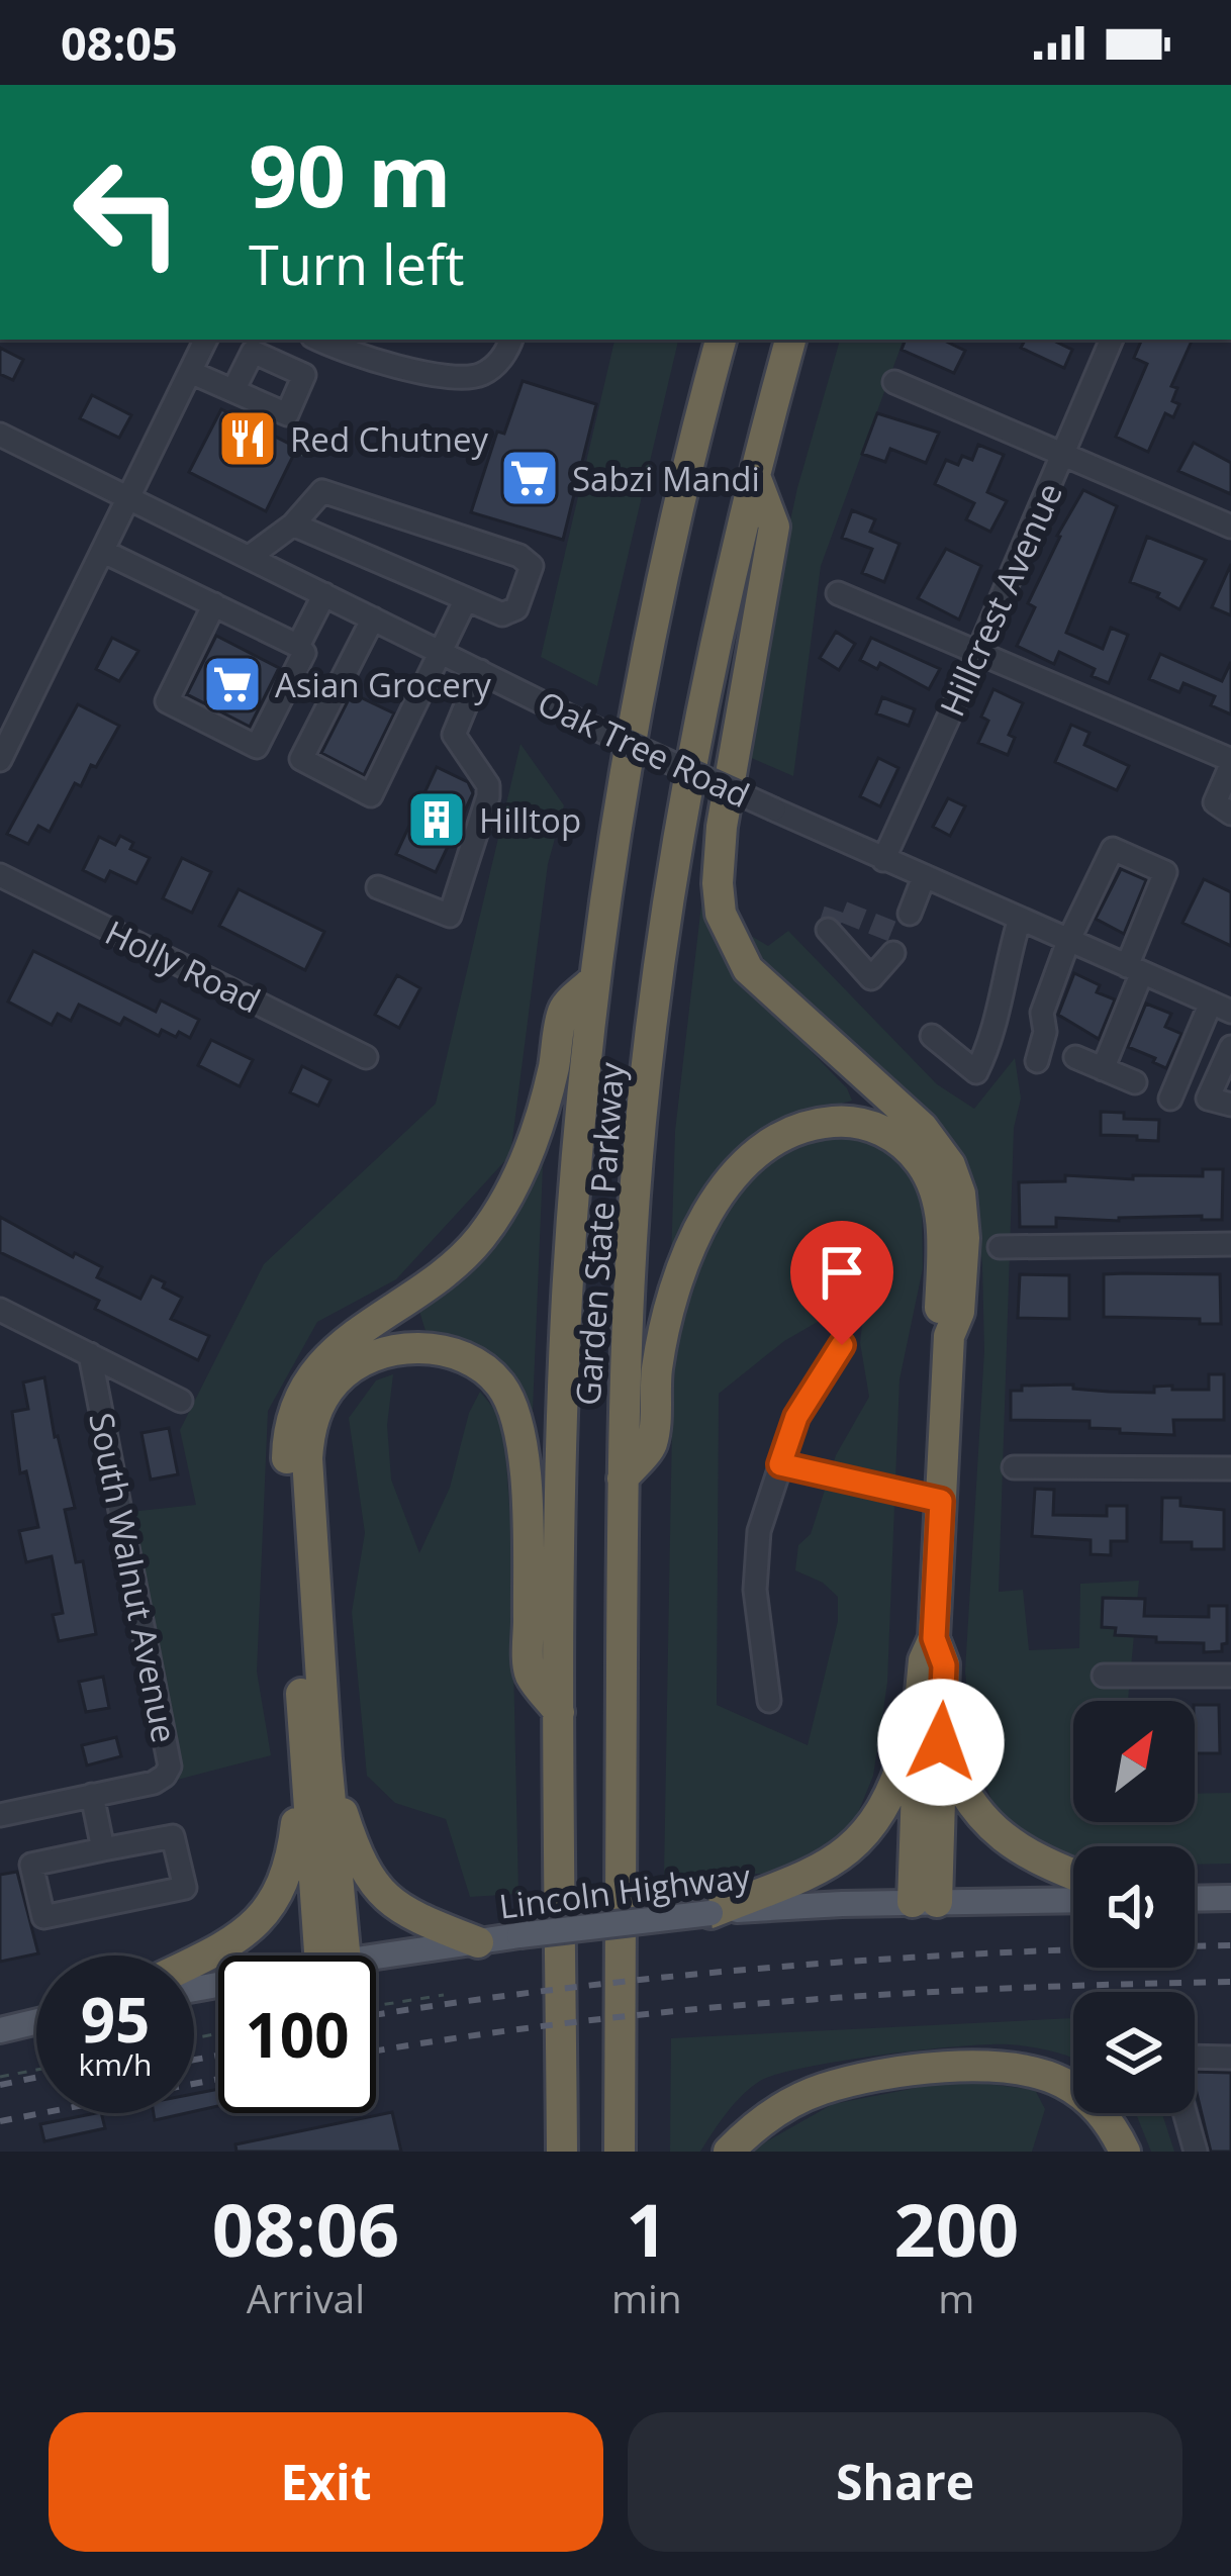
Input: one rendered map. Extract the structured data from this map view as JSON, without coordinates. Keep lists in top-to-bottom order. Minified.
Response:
{"streets":{"highway":["Garden State Parkway"],"main road":["Lincoln Highway"],"street":["Hillcrest Avenue","Oak Tree Road","Holly Road","South Walnut Avenue"]},"crossings":[["Hillcrest Avenue","Oak Tree Road"]],"places":{"restaurant":["Red Chutney"],"supermarket":["Sabzi Mandi","Asian Grocery"],"building":["Hilltop"]},"north":"top right","page":{"status":"08:05","turn":["90 m","Turn left"],"speed":"95 km/h","limit":"100","eta":["08:06","Arrival","1","min","200","m"],"buttons":["Exit","Share"]}}
